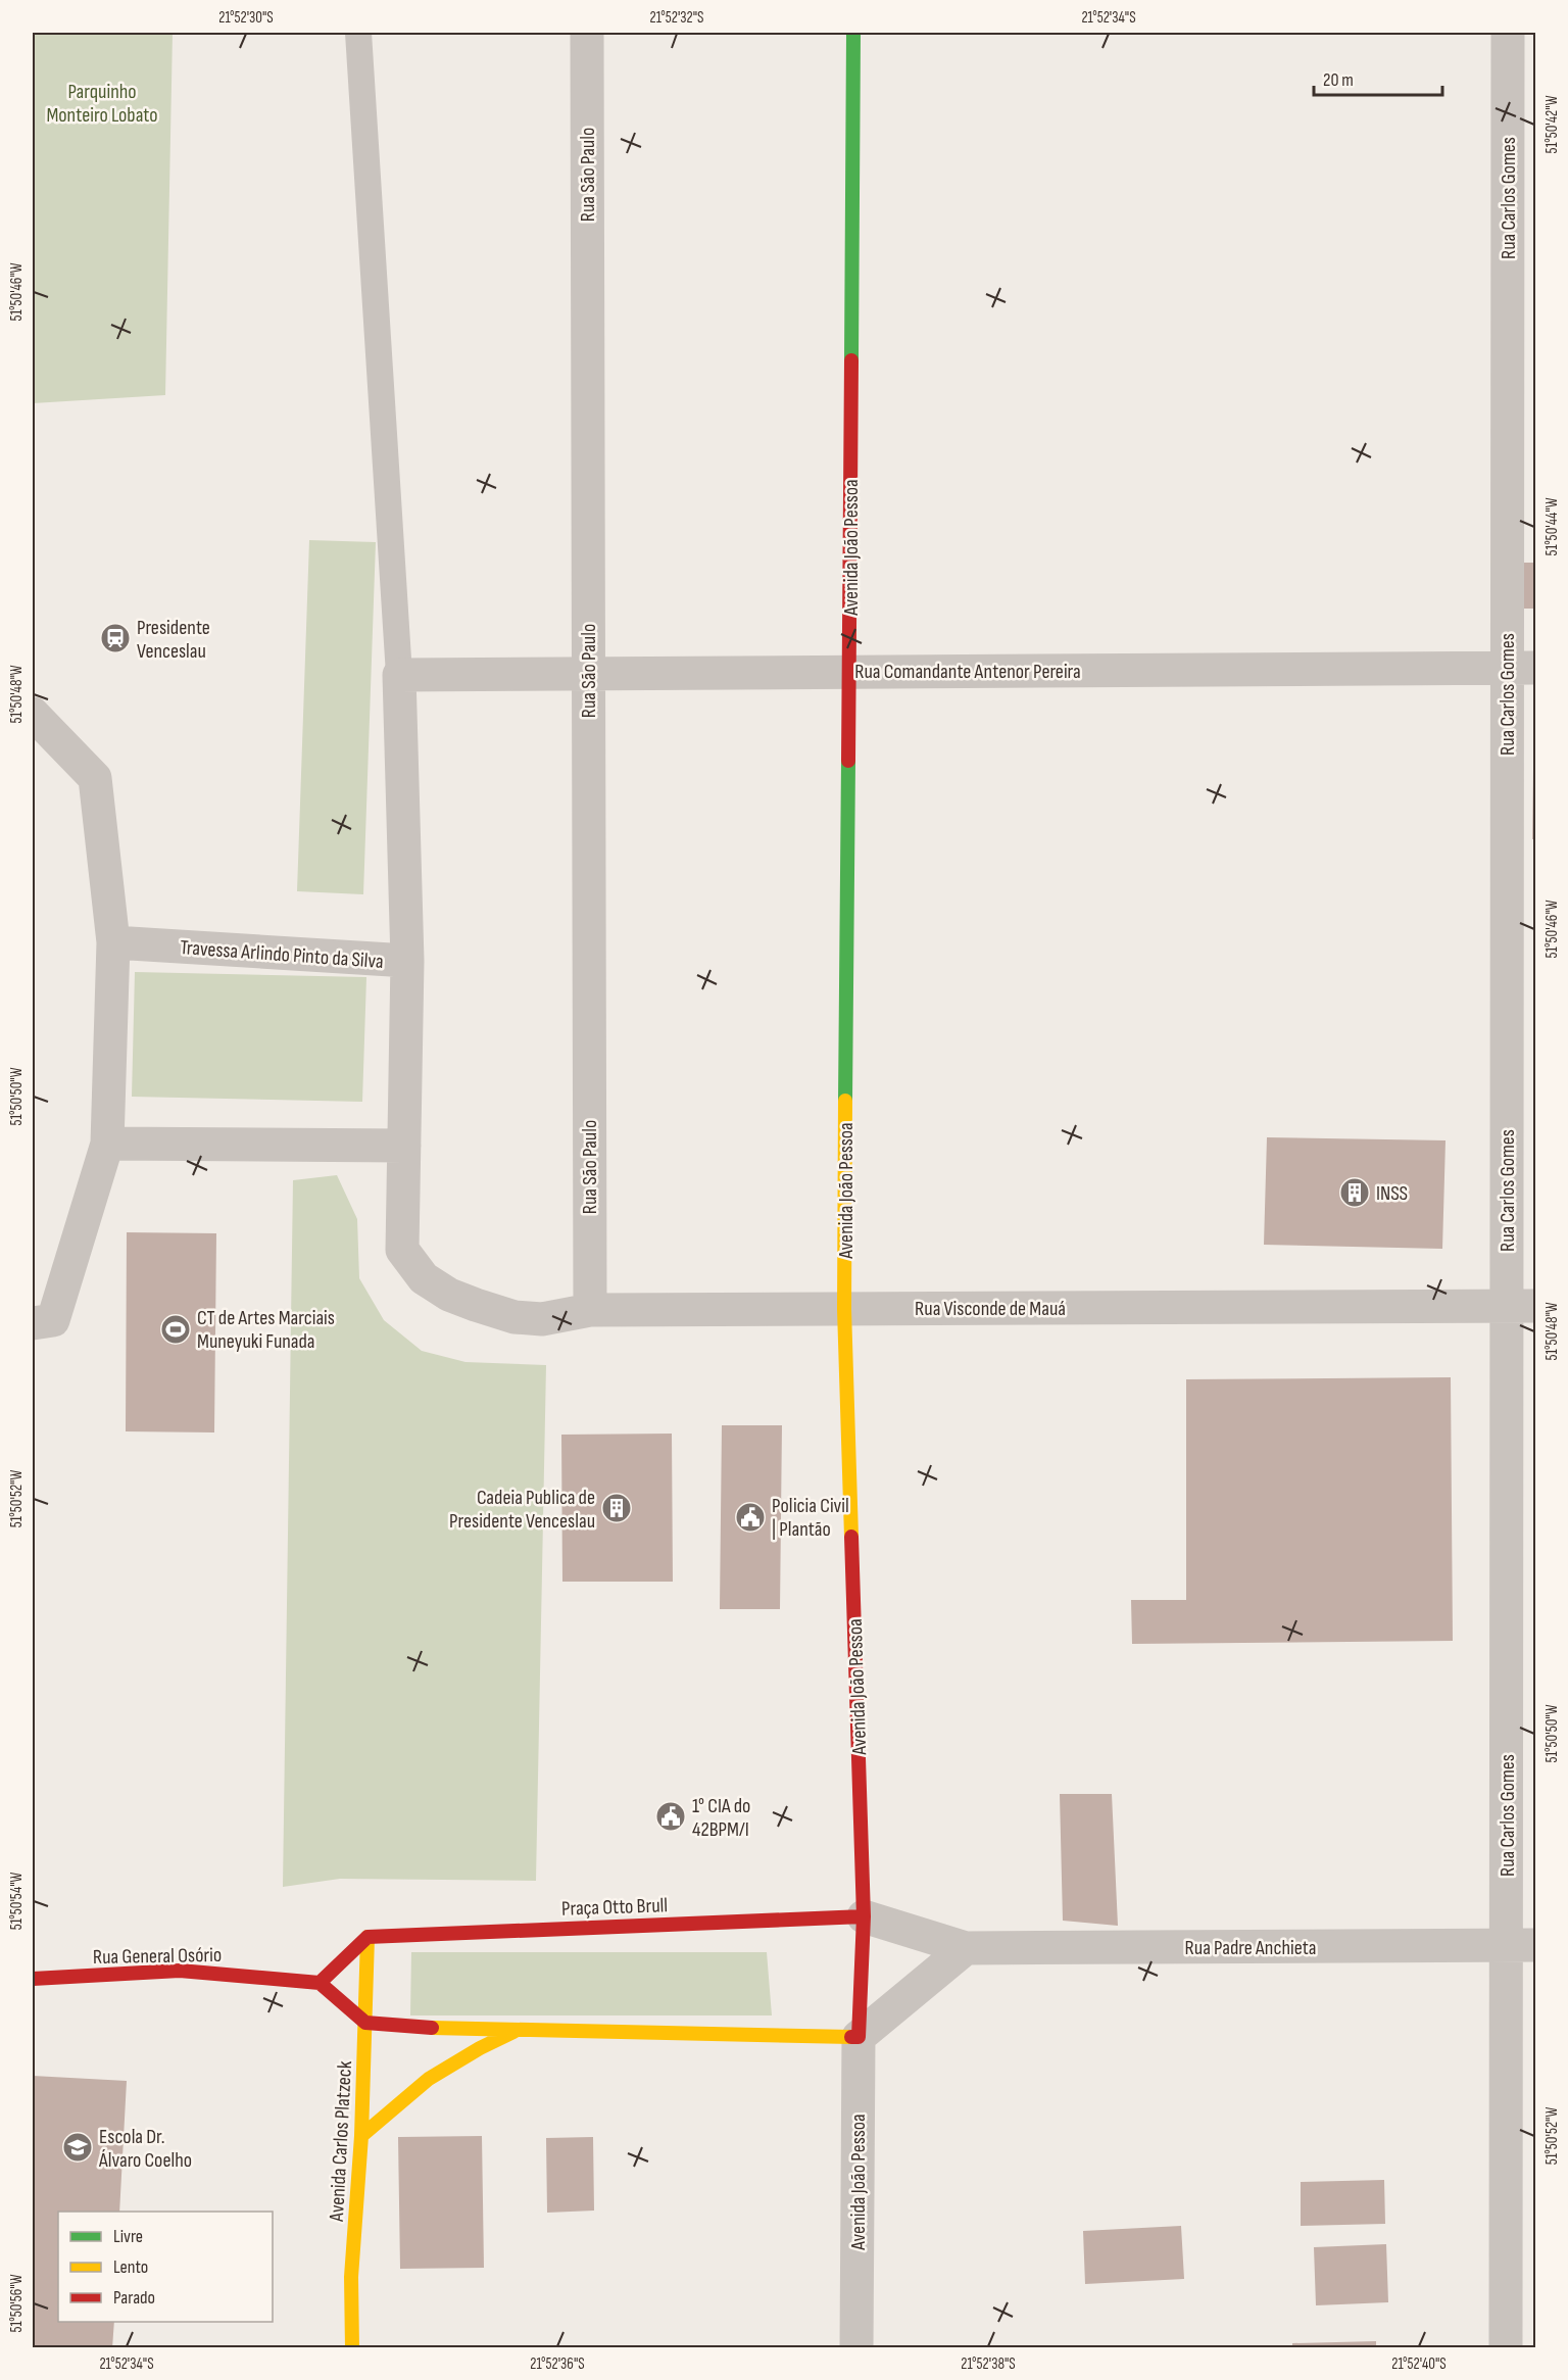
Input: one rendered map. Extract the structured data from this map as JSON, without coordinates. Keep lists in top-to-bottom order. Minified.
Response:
{"streets":{"main road":["Avenida João Pessoa","Praça Otto Brull","Rua General Osório","Avenida Carlos Platzeck"],"street":["Rua São Paulo","Rua Carlos Gomes","Rua Comandante Antenor Pereira","Travessa Arlindo Pinto da Silva","Rua Visconde de Mauá","Rua Padre Anchieta"]},"crossings":[["Rua São Paulo","Rua Comandante Antenor Pereira"],["Rua São Paulo","Rua Visconde de Mauá"],["Rua Carlos Gomes","Rua Comandante Antenor Pereira"],["Rua Carlos Gomes","Rua Visconde de Mauá"],["Rua Carlos Gomes","Rua Padre Anchieta"],["Avenida João Pessoa","Rua Comandante Antenor Pereira"],["Avenida João Pessoa","Rua Visconde de Mauá"],["Avenida João Pessoa","Praça Otto Brull"],["Avenida João Pessoa","Rua Padre Anchieta"],["Travessa Arlindo Pinto da Silva","Rua Visconde de Mauá"],["Praça Otto Brull","Rua Padre Anchieta"],["Praça Otto Brull","Avenida Carlos Platzeck"]],"parks":["Parquinho Monteiro Lobato"],"places":{"station":["Presidente Venceslau"],"building":["INSS","Cadeia Publica de Presidente Venceslau"],"sports":["CT de Artes Marciais Muneyuki Funada"],"public building":["Policia Civil | Plantão","1° CIA do 42BPM/I"],"school or university":["Escola Dr. Álvaro Coelho"]},"legend":["Livre","Lento","Parado"],"scale_bar":"20 m","coordinates":["21°52'30\"S","21°52'32\"S","21°52'34\"S","51°50'42\"W","51°50'46\"W","51°50'44\"W","51°50'48\"W","51°50'50\"W","51°50'52\"W","51°50'54\"W","51°50'56\"W","21°52'36\"S","21°52'38\"S","21°52'40\"S"]}
